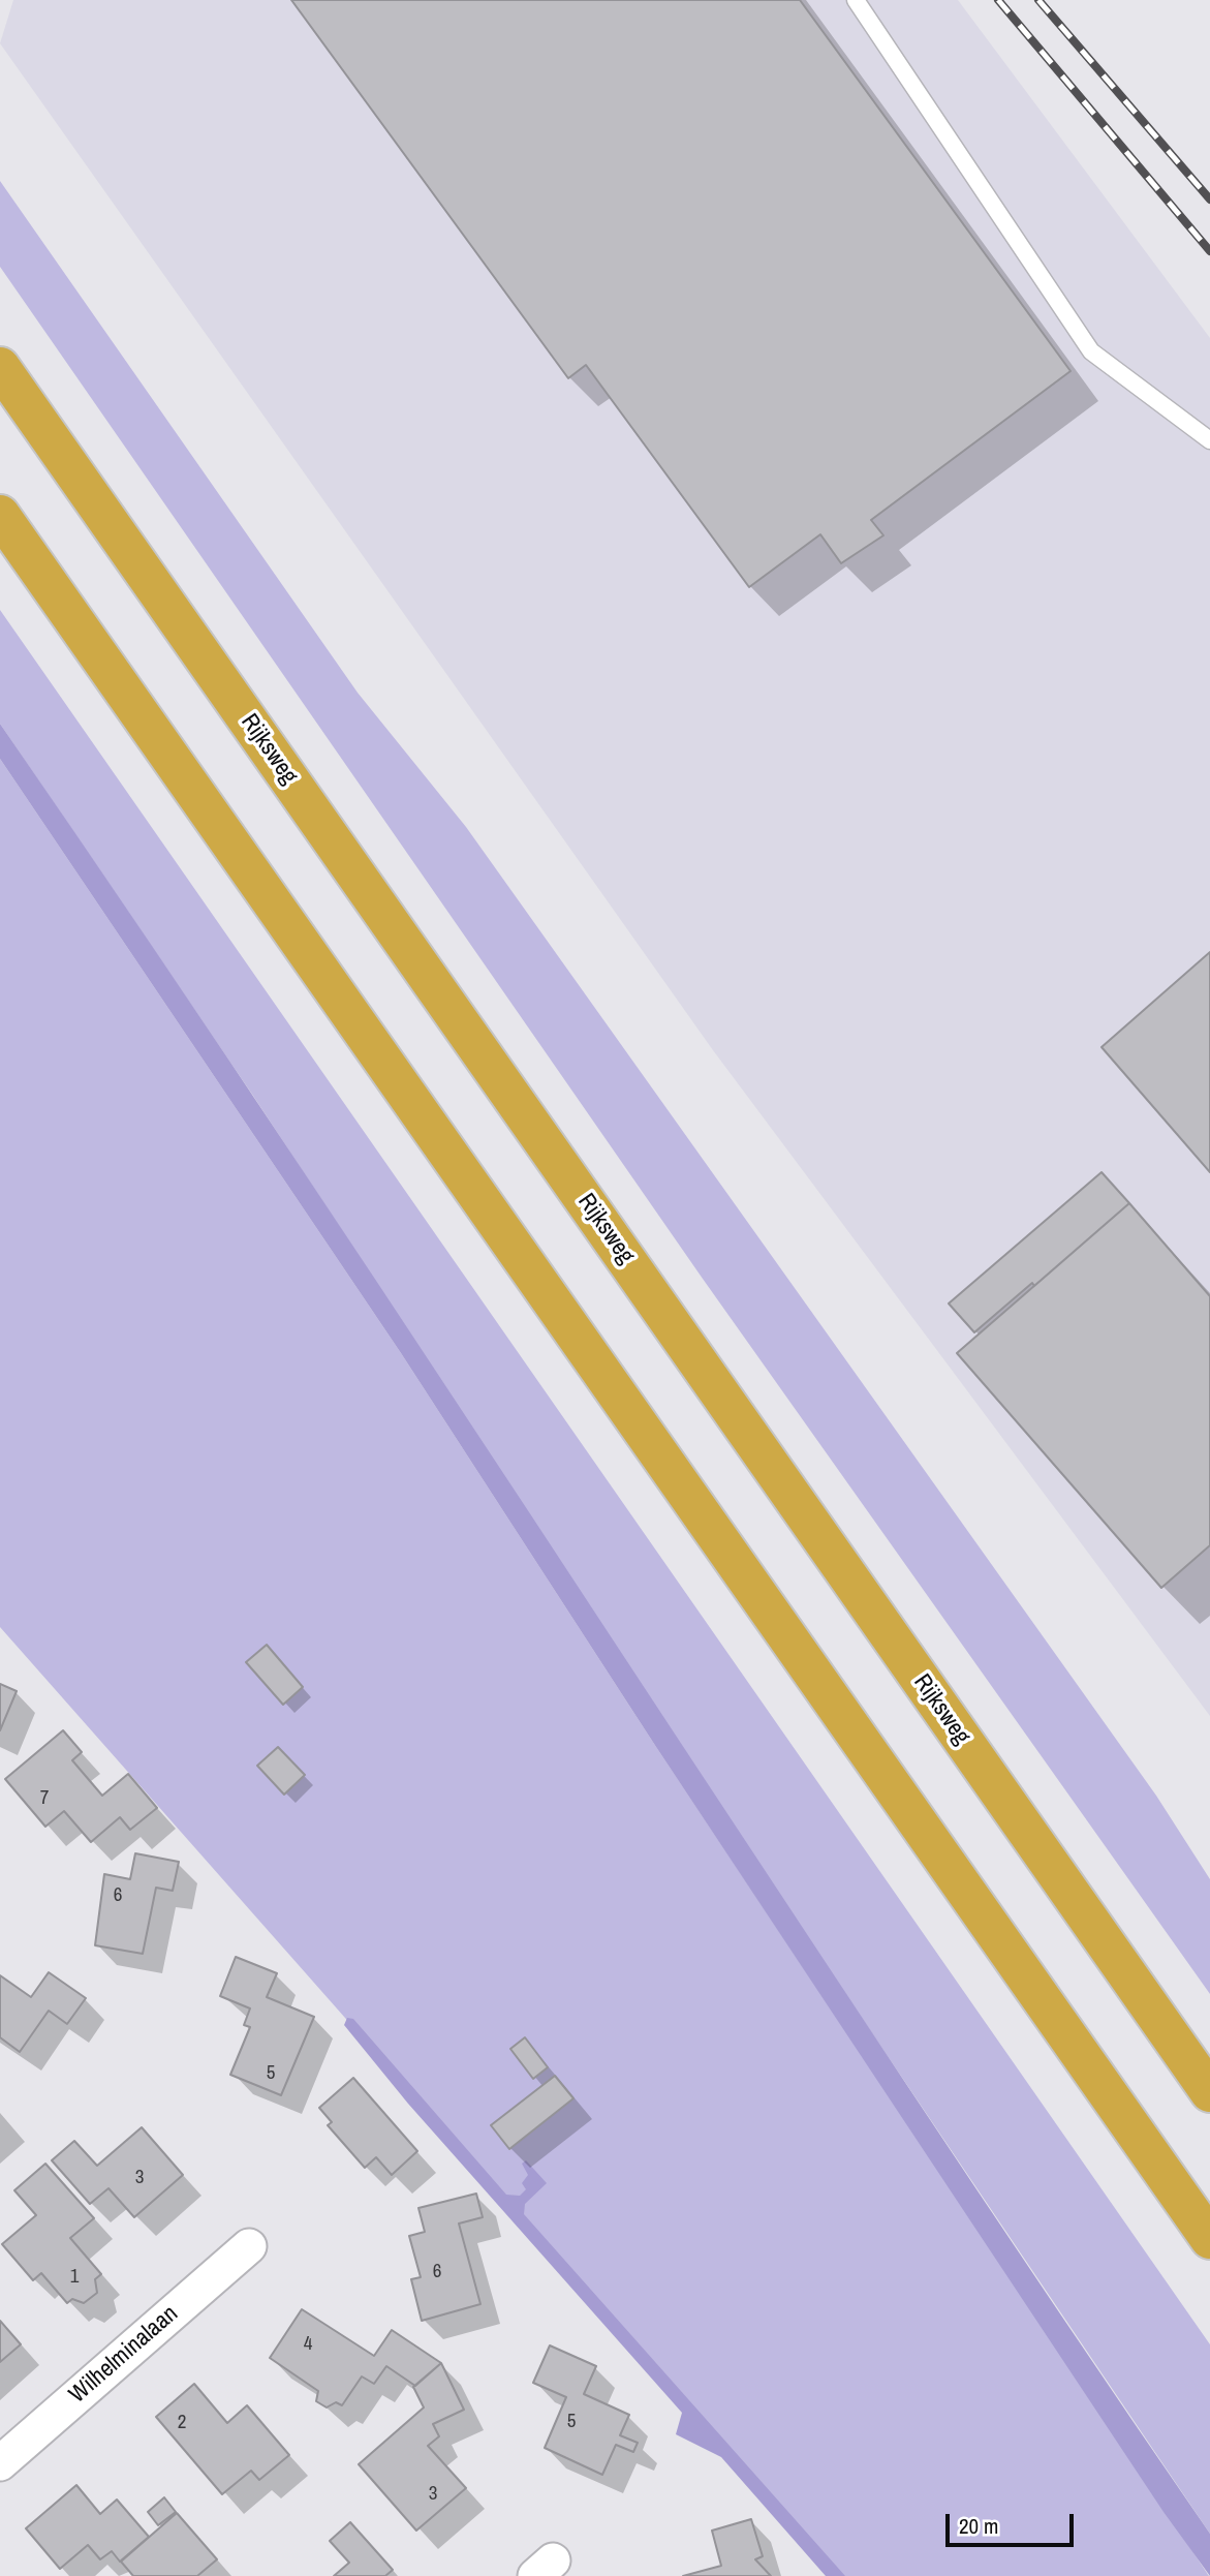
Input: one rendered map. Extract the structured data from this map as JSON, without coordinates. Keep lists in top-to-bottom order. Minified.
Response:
{"streets":{"highway":["Rijksweg"],"street":["Wilhelminalaan"]},"house_numbers":["7","6","5","3","6","1","4","5","2","3"],"scale_bar":"20 m"}
